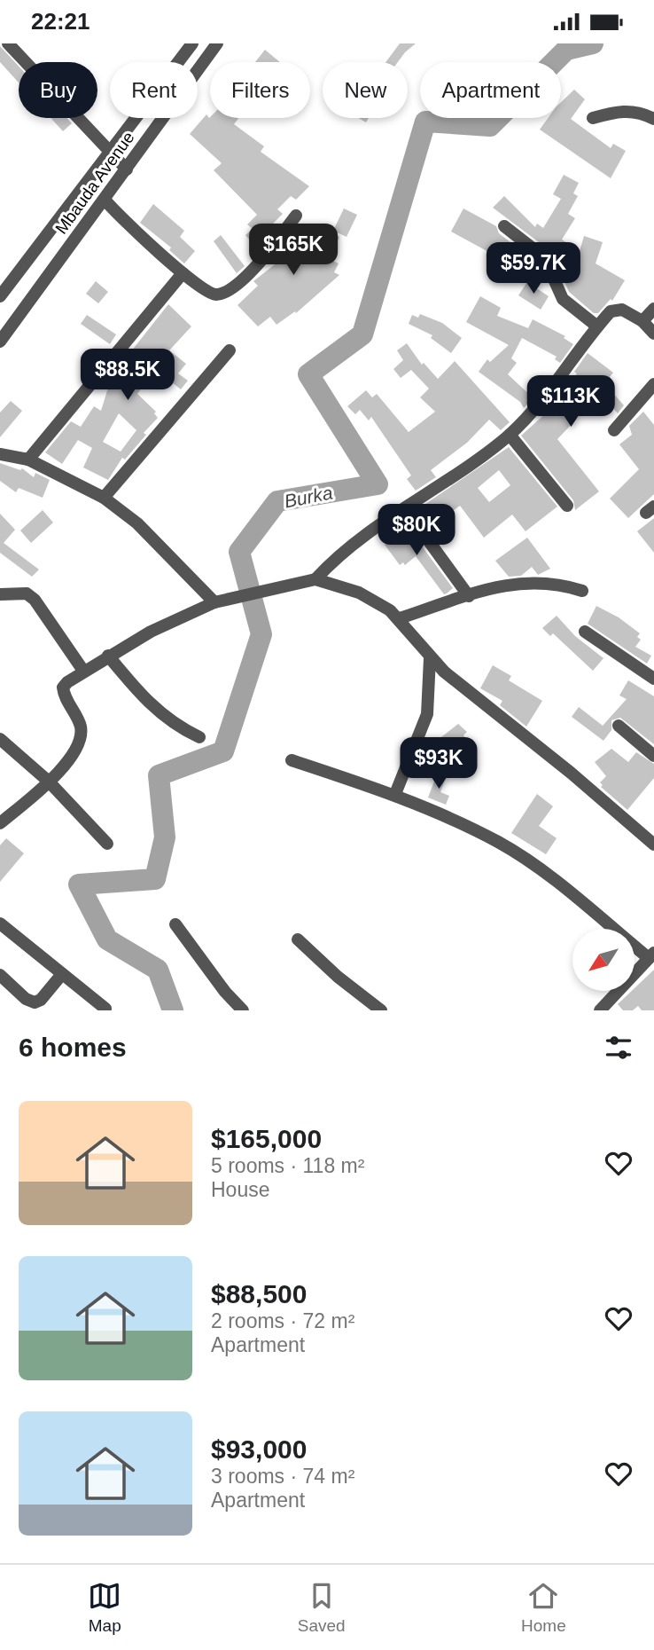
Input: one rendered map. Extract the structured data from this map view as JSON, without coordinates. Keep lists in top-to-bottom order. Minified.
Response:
{"streets":{"street":["Mbauda Avenue"]},"water":["Burka"],"north":"bottom left","page":{"status":"22:21","chip":["Buy","Rent","Filters","New","Apartment"],"price":["$165K","$59.7K","$88.5K","$113K","$80K","$93K"],"heading":"6 homes","list":[{"name":"$165,000","note":"5 rooms · 118 m² · House"},{"name":"$88,500","note":"2 rooms · 72 m² · Apartment"},{"name":"$93,000","note":"3 rooms · 74 m² · Apartment"}],"tabs":["Map","Saved","Home"]}}
